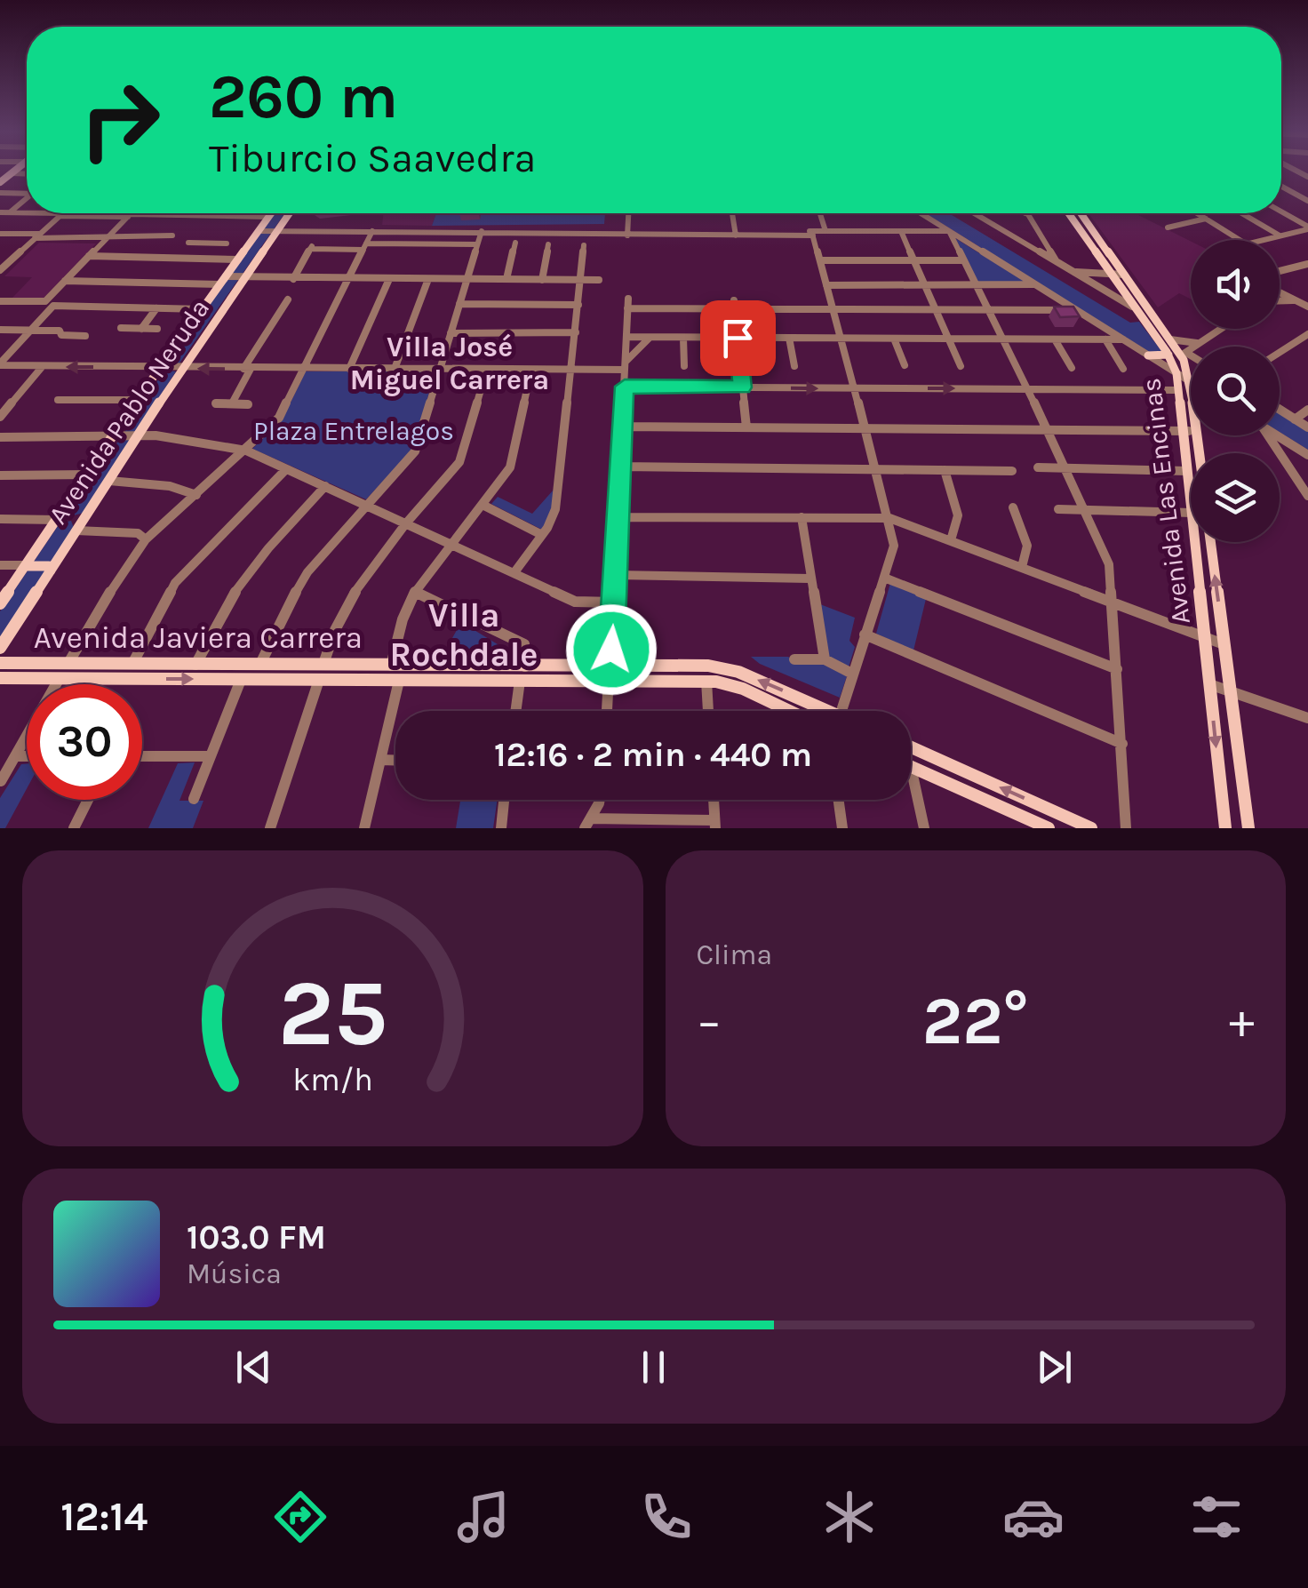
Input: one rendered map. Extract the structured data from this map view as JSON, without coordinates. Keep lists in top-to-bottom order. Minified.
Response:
{"streets":{"main road":["Avenida Pablo Neruda","Avenida Las Encinas","Avenida Javiera Carrera"]},"districts":["Villa José Miguel Carrera","Villa Rochdale"],"parks":["Plaza Entrelagos"],"page":{"turn":["260 m","Tiburcio Saavedra"],"limit":"30","trip":"12:16 · 2 min · 440 m","tile":"Clima","heat":["−","22°","+"],"song":["103.0 FM","Música"],"tabs":"12:14","gauge":["25","km/h"]}}
